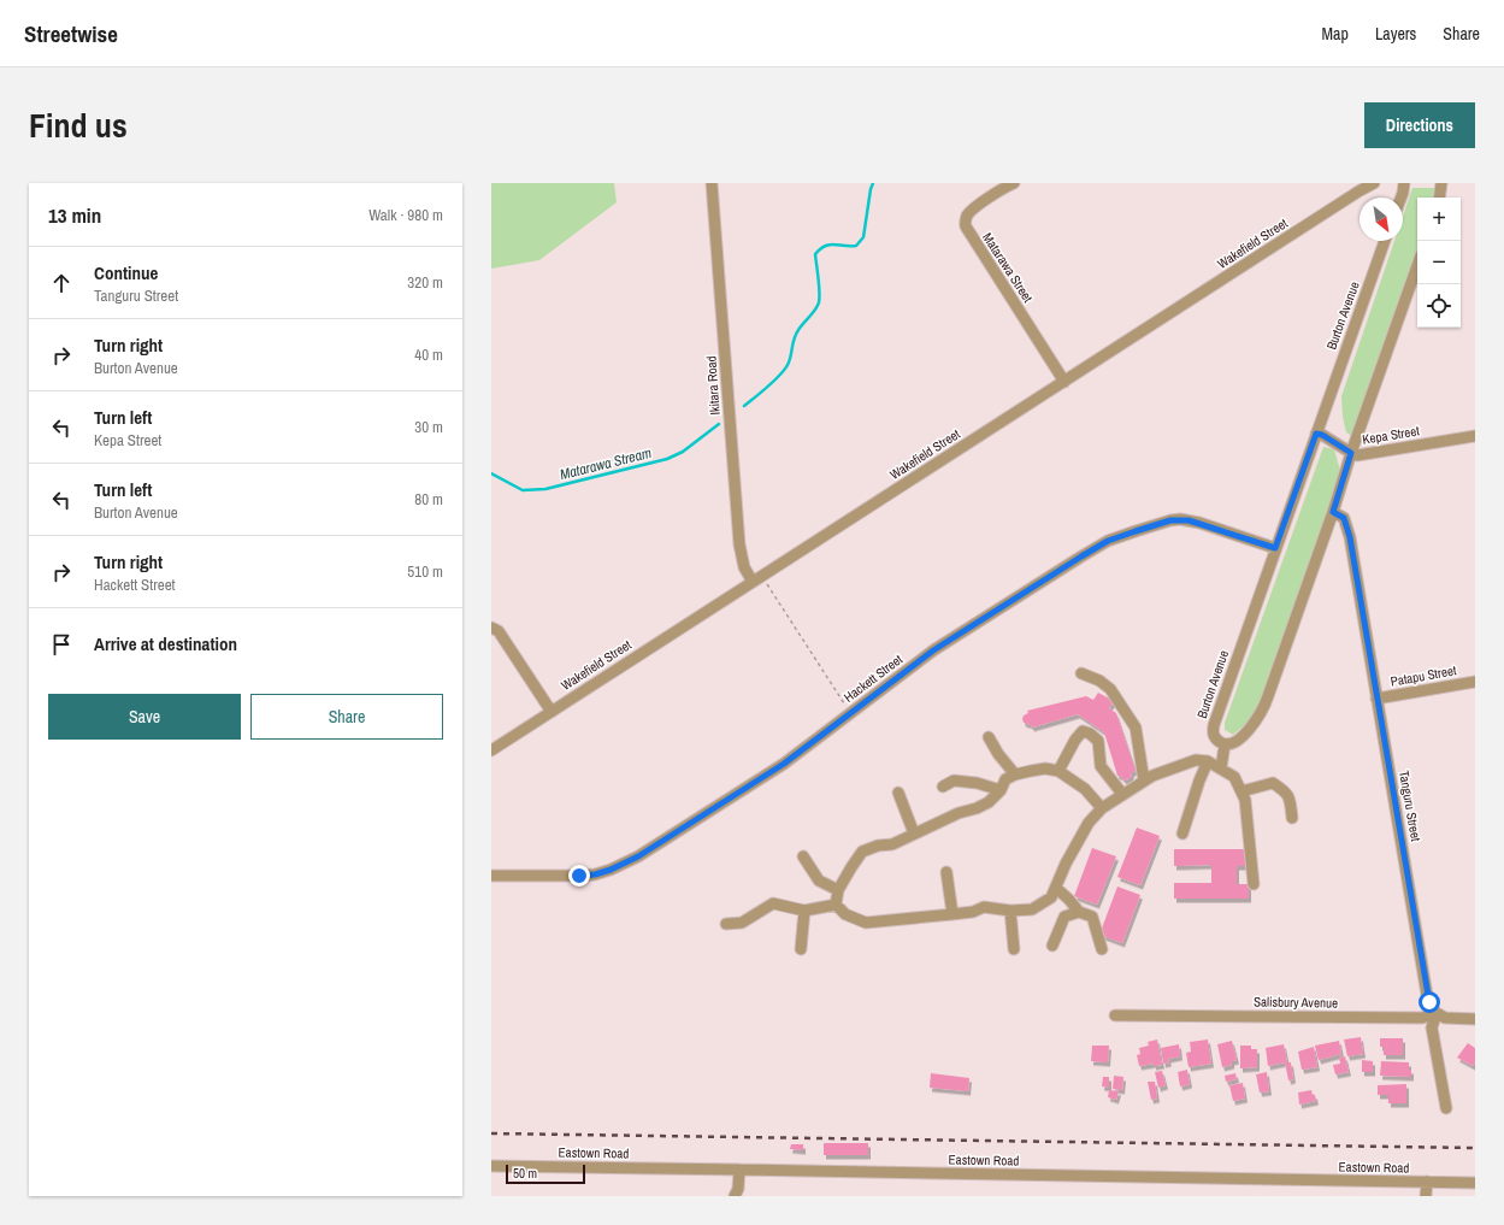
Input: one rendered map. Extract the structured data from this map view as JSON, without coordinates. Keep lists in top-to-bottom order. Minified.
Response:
{"streets":{"street":["Wakefield Street","Matarawa Street","Burton Avenue","Ikitara Road","Kepa Street","Patapu Street","Hackett Street","Tanguru Street","Salisbury Avenue","Eastown Road"]},"crossings":[["Wakefield Street","Matarawa Street"],["Wakefield Street","Ikitara Road"],["Burton Avenue","Kepa Street"],["Burton Avenue","Hackett Street"],["Patapu Street","Tanguru Street"],["Tanguru Street","Salisbury Avenue"]],"water":["Matarawa Stream"],"scale_bar":"50 m","north":"bottom right","page":{"header":"Streetwise","nav":["Map","Layers","Share"],"title":"Find us","buttons":["Directions",["Save","Share"]],"heading":["13 min","Walk · 980 m"],"map_buttons":["+","−"],"list":[["Continue","Tanguru Street","320 m"],["Turn right","Burton Avenue","40 m"],["Turn left","Kepa Street","30 m"],["Turn left","Burton Avenue","80 m"],["Turn right","Hackett Street","510 m"],"Arrive at destination"],"scale":"50 m"}}
